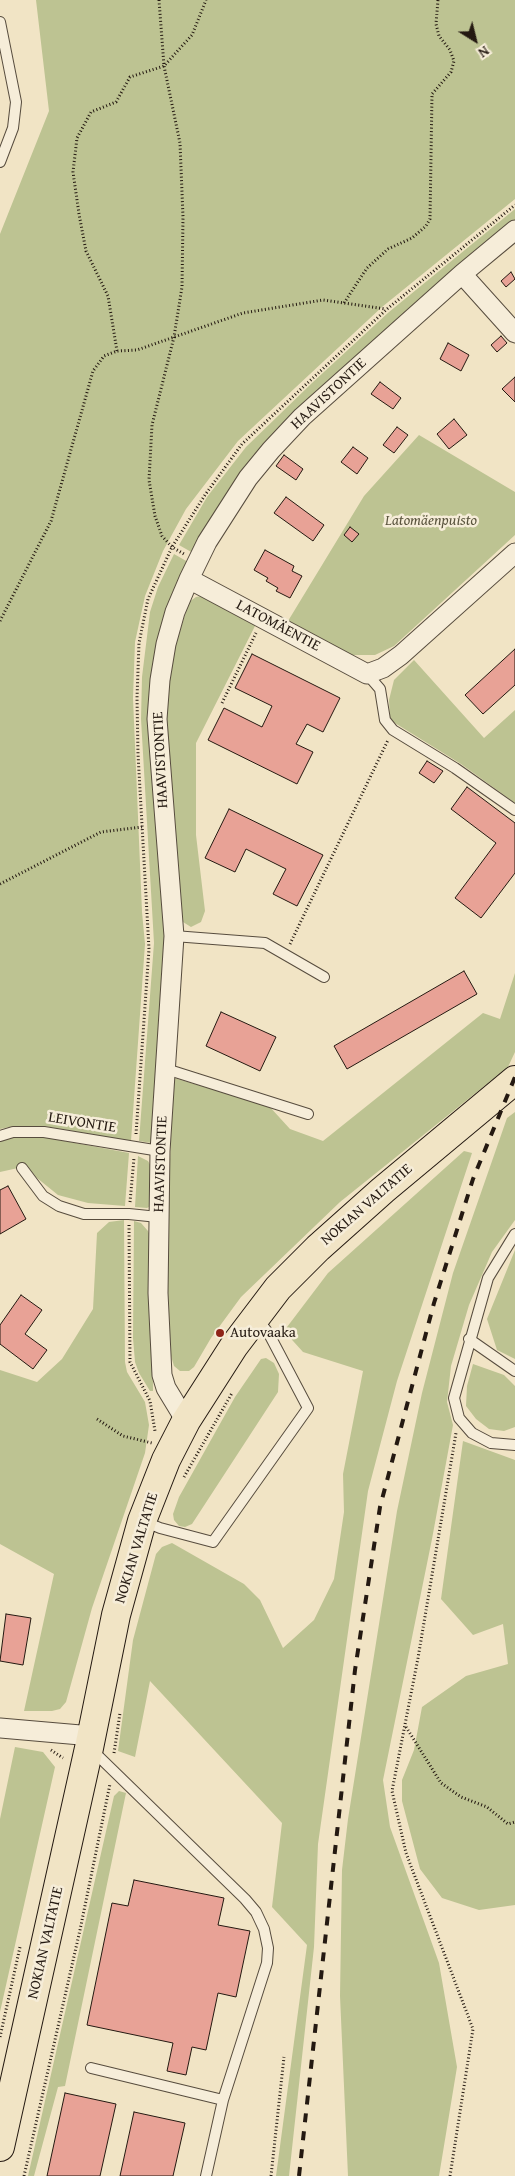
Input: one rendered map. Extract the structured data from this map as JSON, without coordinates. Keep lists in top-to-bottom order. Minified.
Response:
{"streets":{"main road":["NOKIAN VALTATIE"],"street":["HAAVISTONTIE","LATOMÄENTIE"],"lane":["LEIVONTIE"]},"crossings":[["HAAVISTONTIE","LATOMÄENTIE"],["HAAVISTONTIE","LEIVONTIE"],["HAAVISTONTIE","NOKIAN VALTATIE"]],"parks":["Latomäenpuisto"],"places":["Autovaaka"],"north":"bottom right"}
